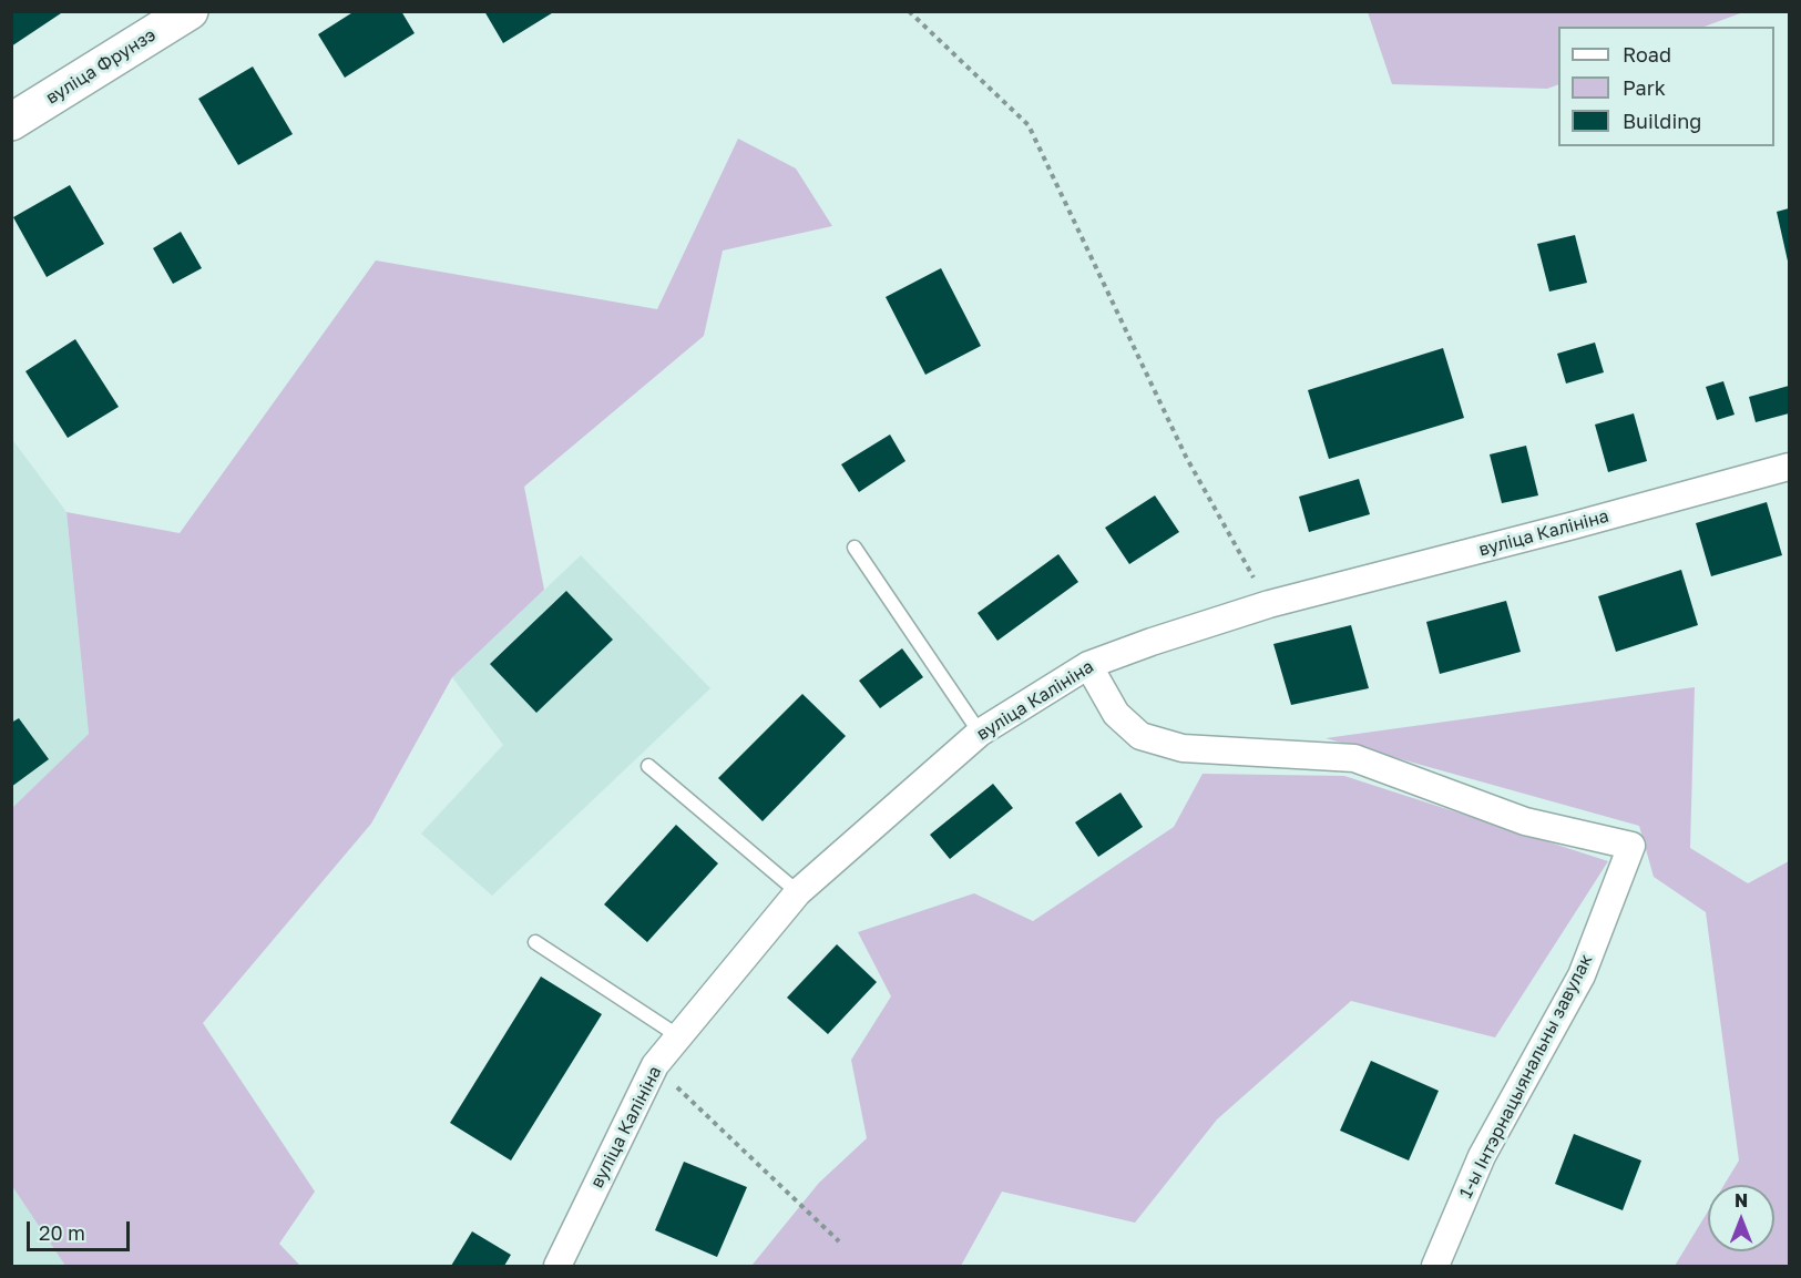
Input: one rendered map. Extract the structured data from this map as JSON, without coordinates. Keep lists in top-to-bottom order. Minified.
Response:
{"streets":{"street":["вуліца Фрунзэ","вуліца Калініна","1-ы Інтэрнацыянальны завулак"]},"crossings":[["вуліца Калініна","1-ы Інтэрнацыянальны завулак"]],"legend":["Road","Park","Building"],"scale_bar":"20 m","north":"top"}
